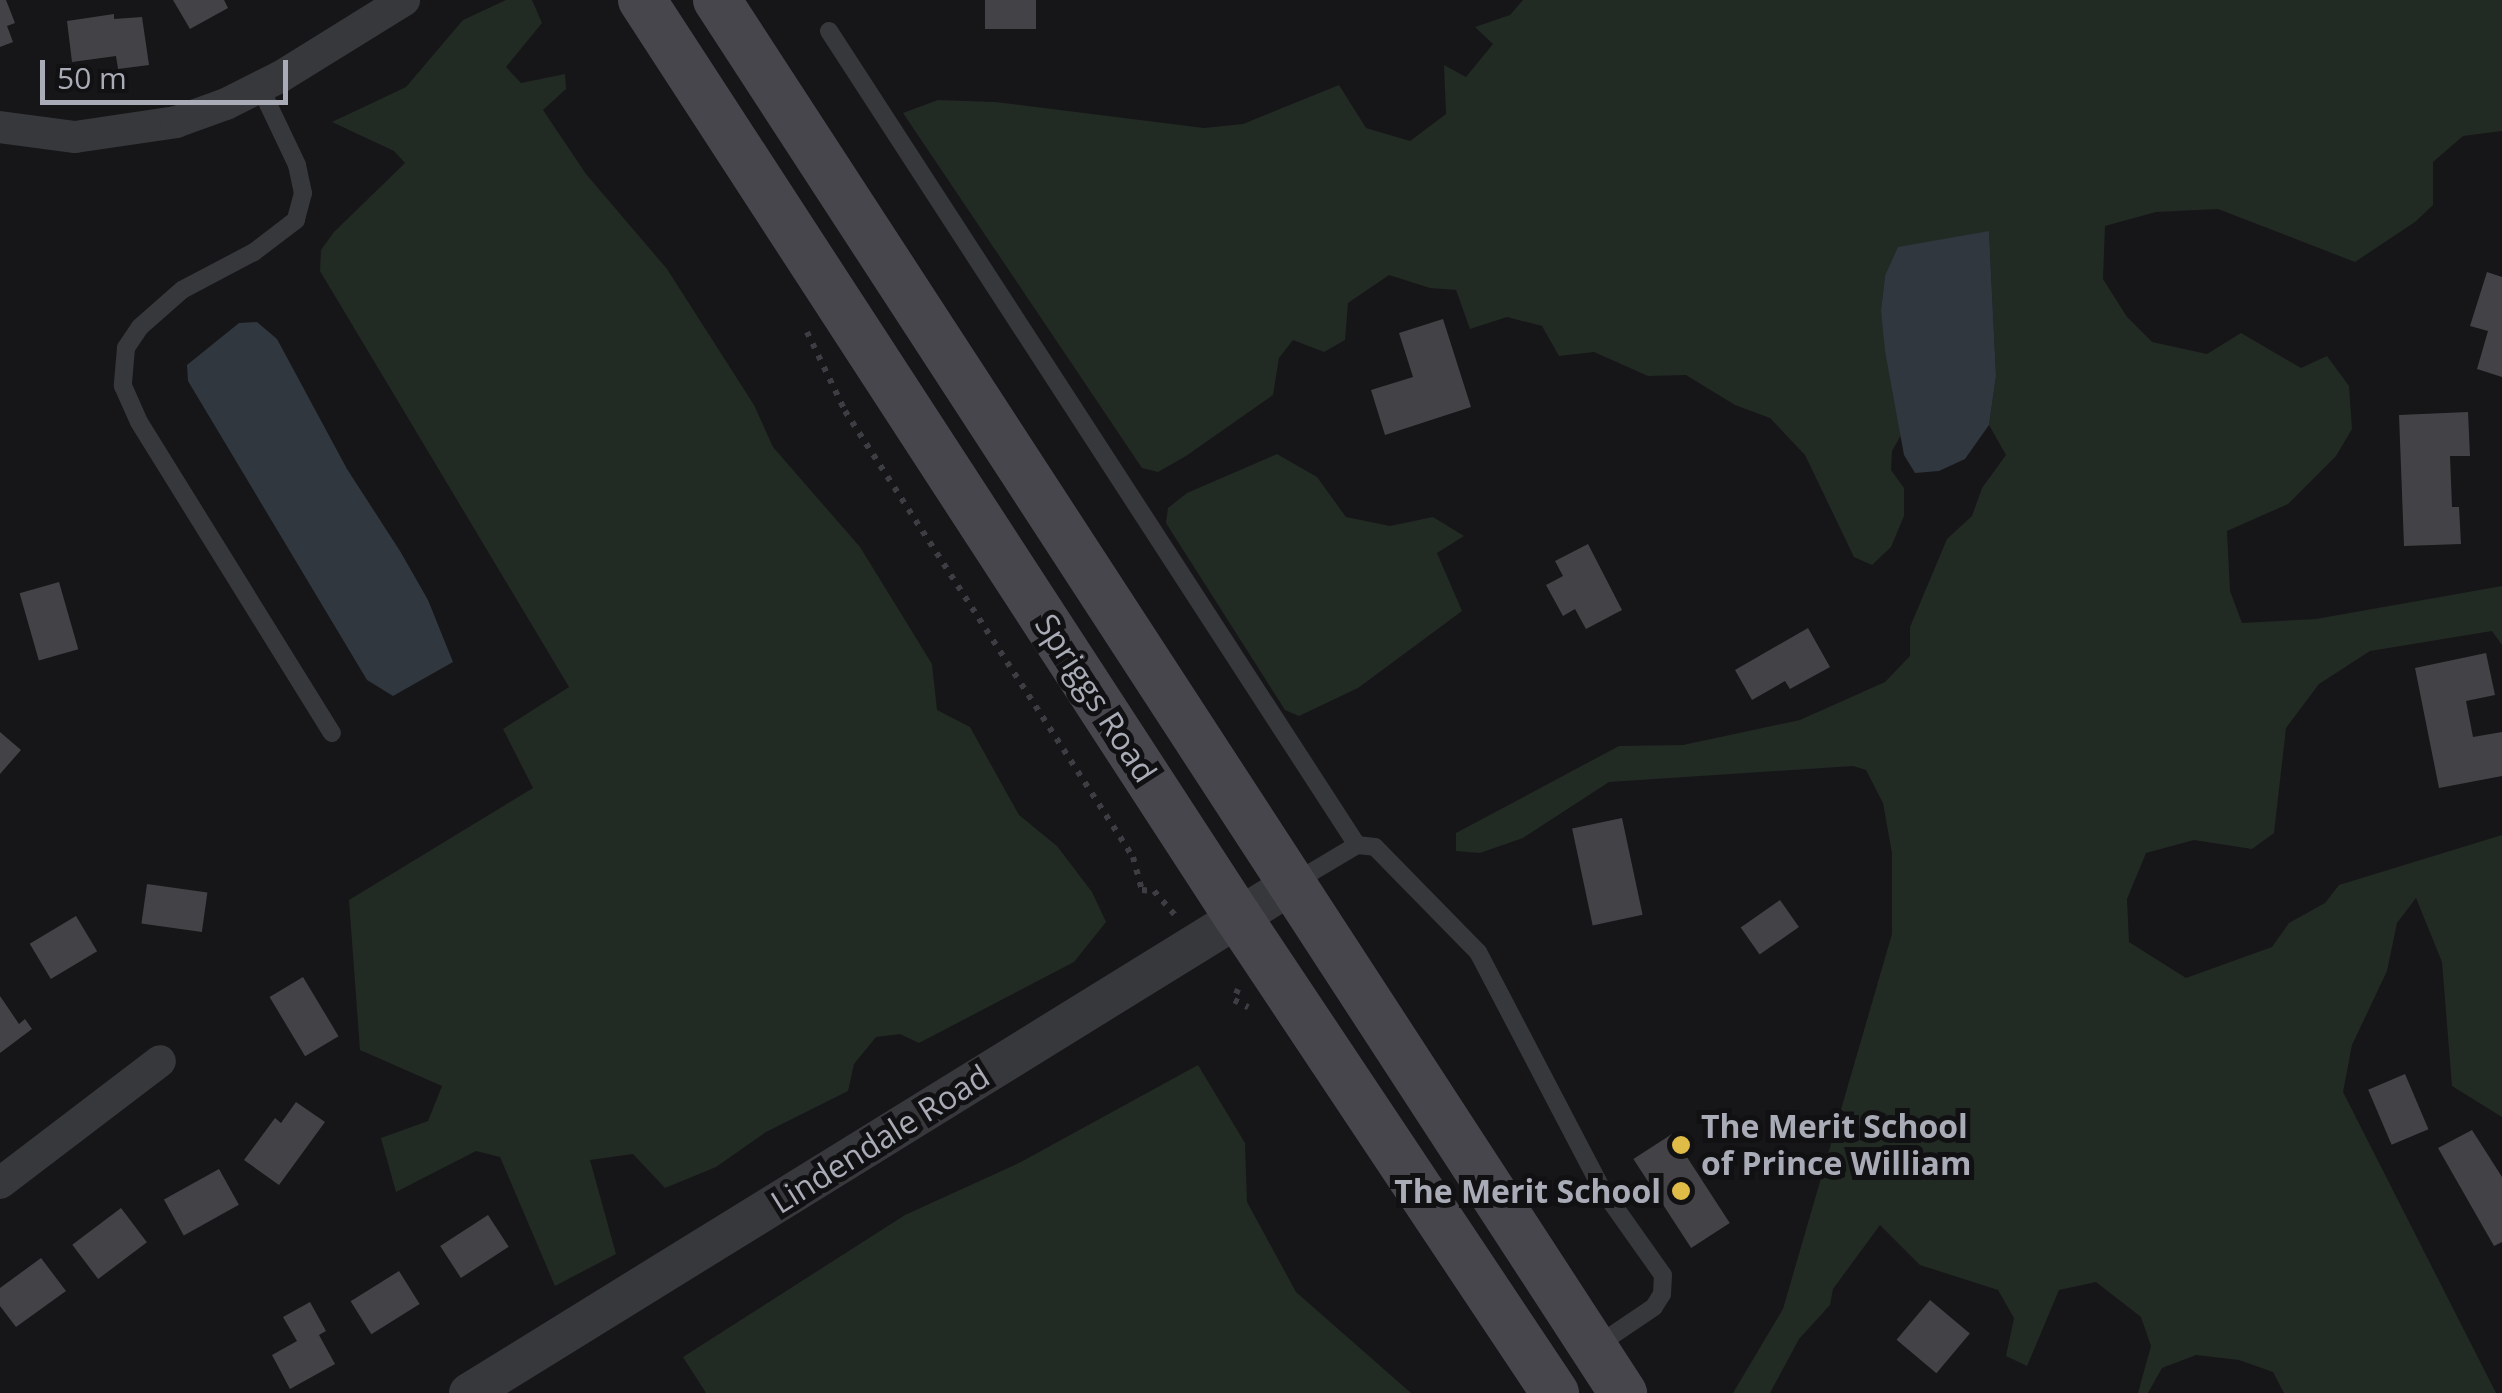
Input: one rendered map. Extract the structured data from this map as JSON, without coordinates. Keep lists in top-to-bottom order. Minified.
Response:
{"streets":{"main road":["Spriggs Road"],"street":["Lindendale Road"]},"crossings":[["Spriggs Road","Lindendale Road"]],"places":["The Merit School of Prince William","The Merit School"],"scale_bar":"50 m"}
